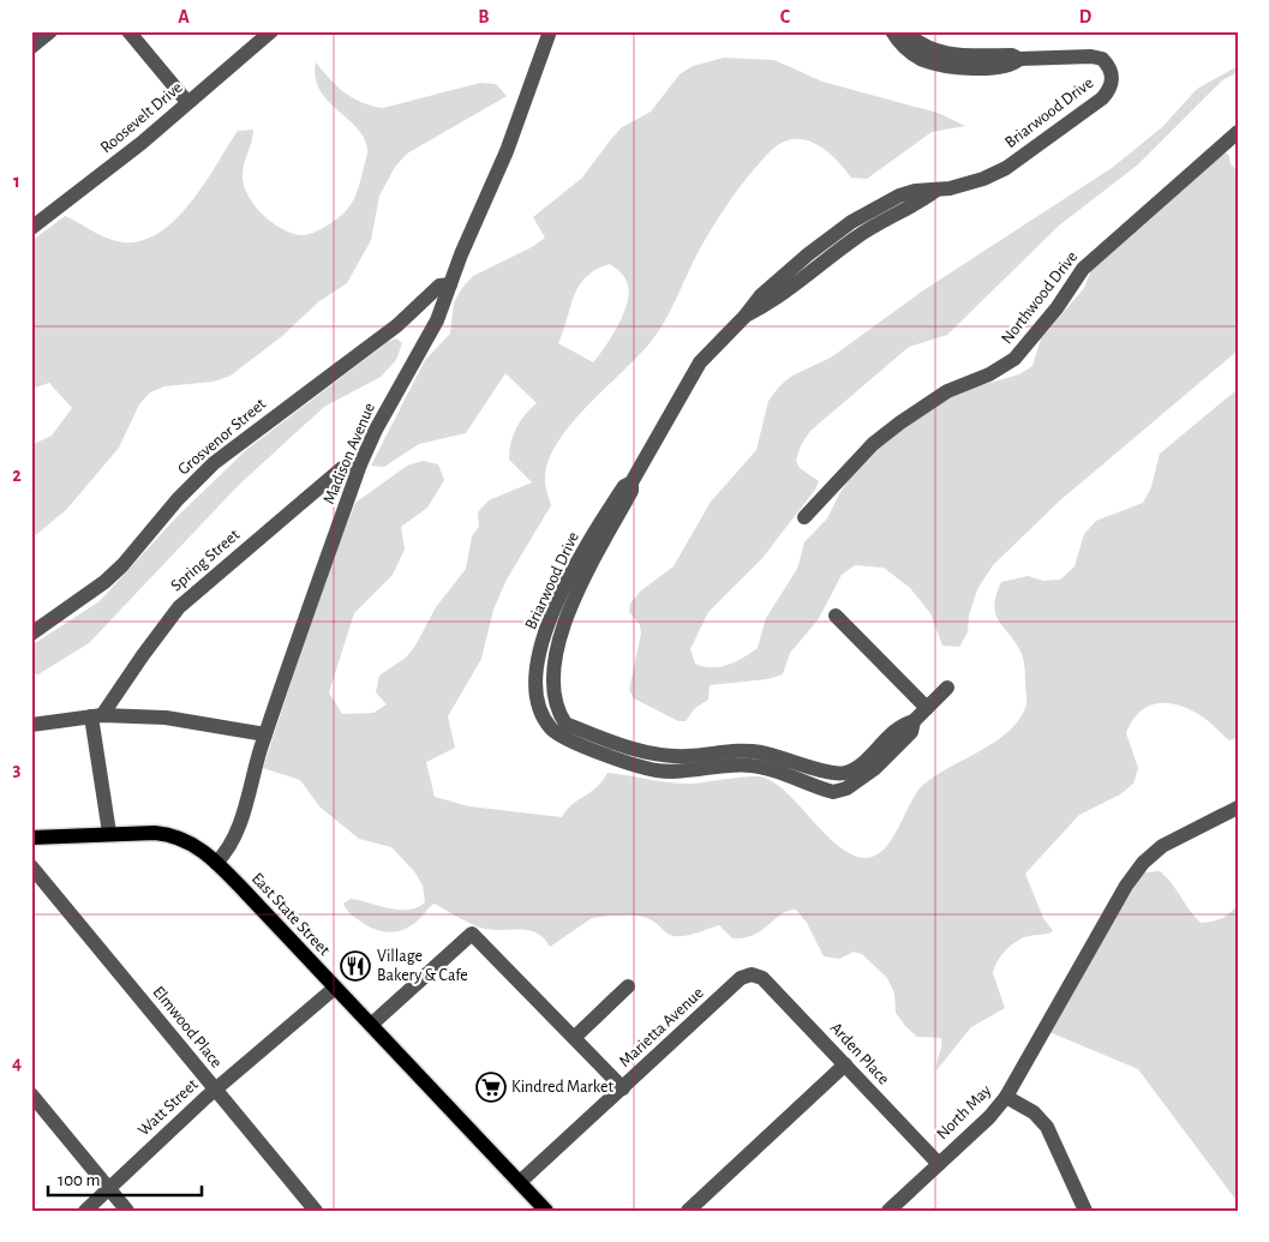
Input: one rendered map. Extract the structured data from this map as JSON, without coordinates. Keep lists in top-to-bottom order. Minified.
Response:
{"streets":{"main road":["East State Street"],"street":["Briarwood Drive","Roosevelt Drive","Northwood Drive","Grosvenor Street","Madison Avenue","Spring Street","Elmwood Place","Marietta Avenue","Arden Place","Watt Street","North May"]},"crossings":[["Grosvenor Street","Madison Avenue"],["Madison Avenue","Spring Street"],["Madison Avenue","East State Street"],["East State Street","Marietta Avenue"],["East State Street","Watt Street"],["Elmwood Place","Watt Street"],["Marietta Avenue","Arden Place"],["Arden Place","North May"]],"places":{"restaurant":["Village Bakery & Cafe"],"supermarket":["Kindred Market"]},"scale_bar":"100 m","grid":{"columns":["A","B","C","D"],"rows":["1","2","3","4"]}}
